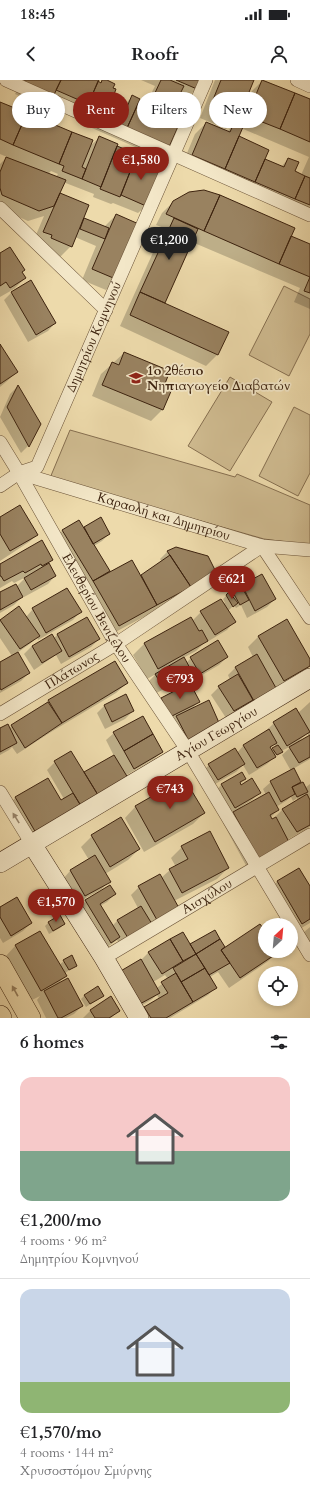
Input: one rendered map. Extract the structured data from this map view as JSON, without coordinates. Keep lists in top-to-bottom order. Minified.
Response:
{"streets":{"street":["Δημητρίου Κομνηνού","Καραολή και Δημητρίου","Ελευθερίου Βενιζέλου","Πλάτωνος","Αγίου Γεωργίου","Αισχύλου"]},"crossings":[["Δημητρίου Κομνηνού","Καραολή και Δημητρίου"],["Δημητρίου Κομνηνού","Ελευθερίου Βενιζέλου"],["Καραολή και Δημητρίου","Ελευθερίου Βενιζέλου"],["Καραολή και Δημητρίου","Πλάτωνος"],["Ελευθερίου Βενιζέλου","Πλάτωνος"],["Ελευθερίου Βενιζέλου","Αγίου Γεωργίου"],["Ελευθερίου Βενιζέλου","Αισχύλου"]],"places":{"school or university":["1ο 2θέσιο Νηπιαγωγείο Διαβατών"]},"north":"top right","page":{"status":"18:45","header":"Roofr","chip":["Buy","Rent","Filters","New"],"price":["€1,580","€1,200","€621","€793","€743","€1,570"],"heading":"6 homes","list":[{"name":"€1,200/mo","note":"4 rooms · 96 m² · Δημητρίου Κομνηνού"},{"name":"€1,570/mo","note":"4 rooms · 144 m² · Χρυσοστόμου Σμύρνης"}]}}
